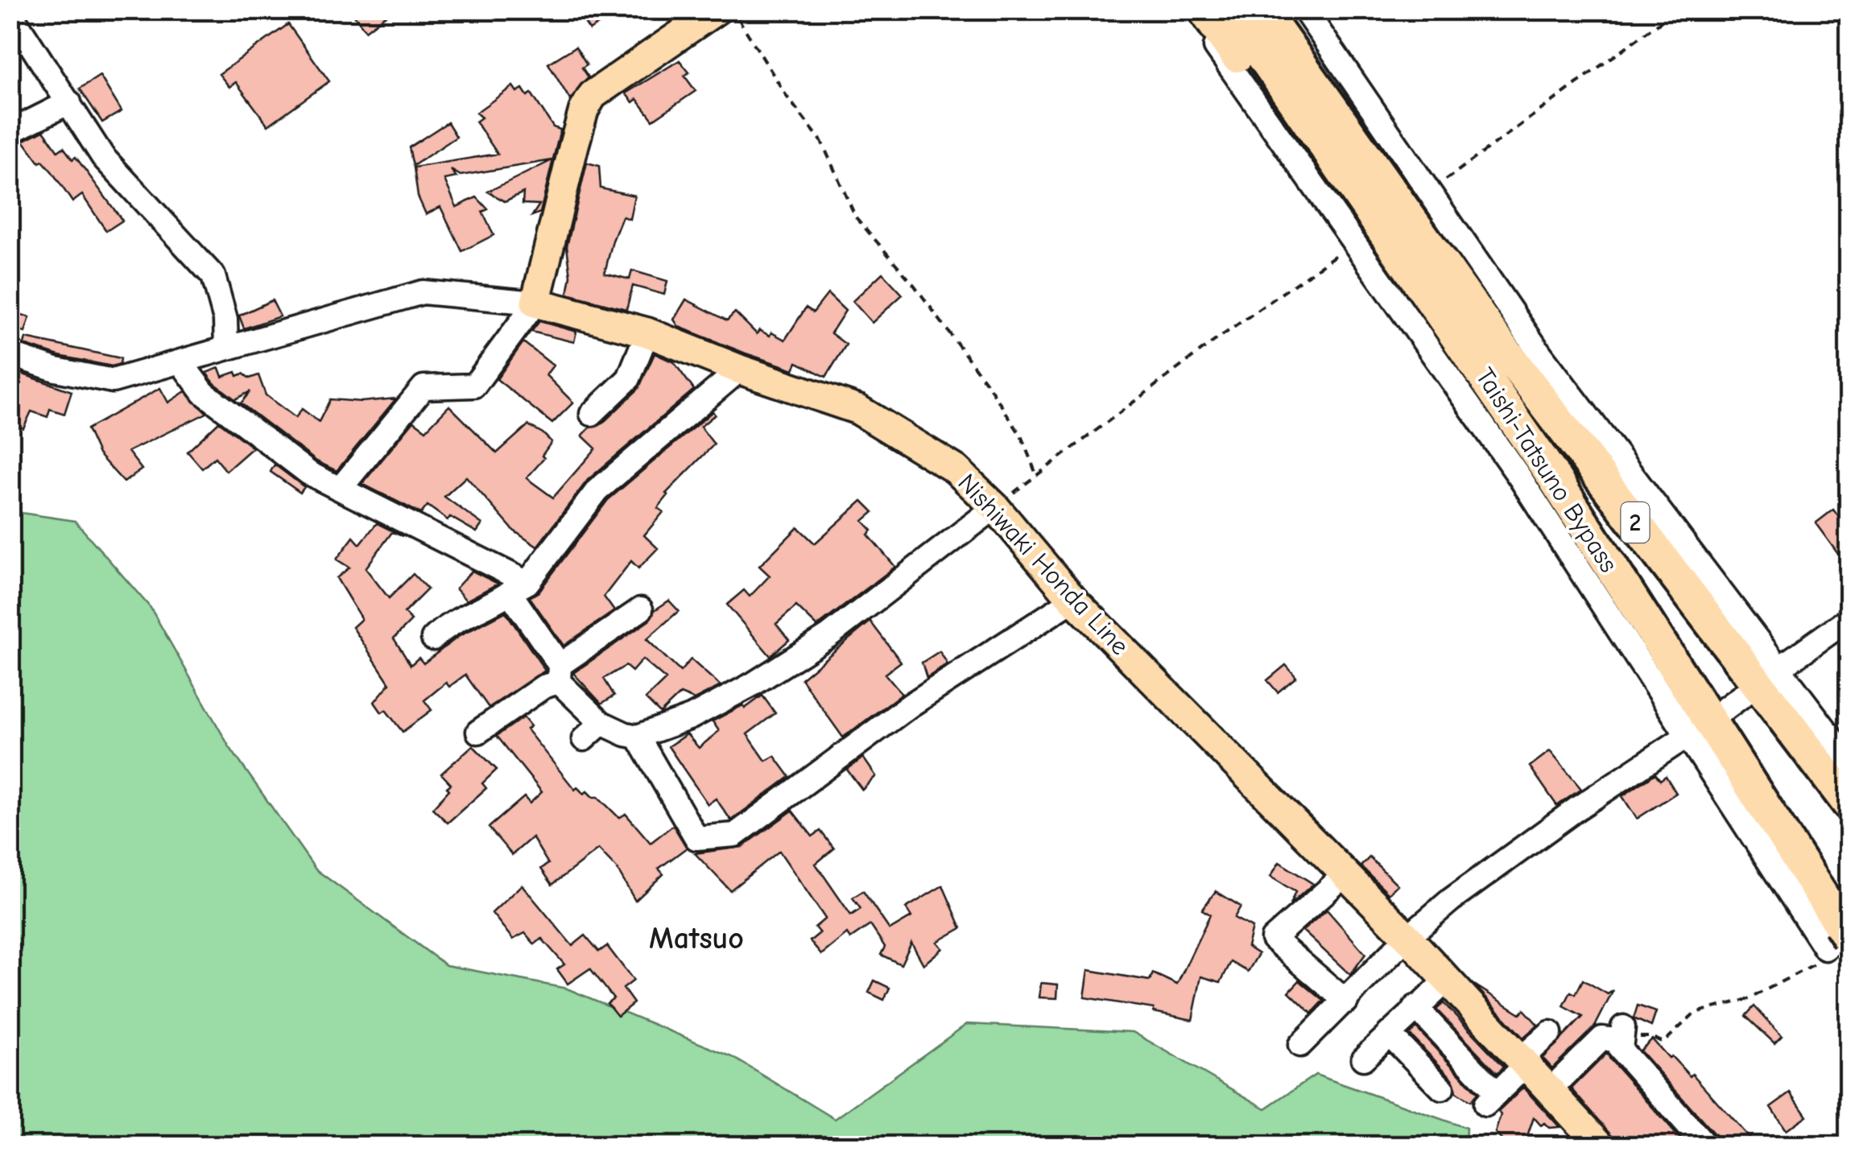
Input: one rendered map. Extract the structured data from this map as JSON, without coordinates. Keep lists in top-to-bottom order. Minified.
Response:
{"streets":{"highway":["Taishi-Tatsuno Bypass","2"],"main road":["Nishiwaki Honda Line"]},"districts":["Matsuo"]}
